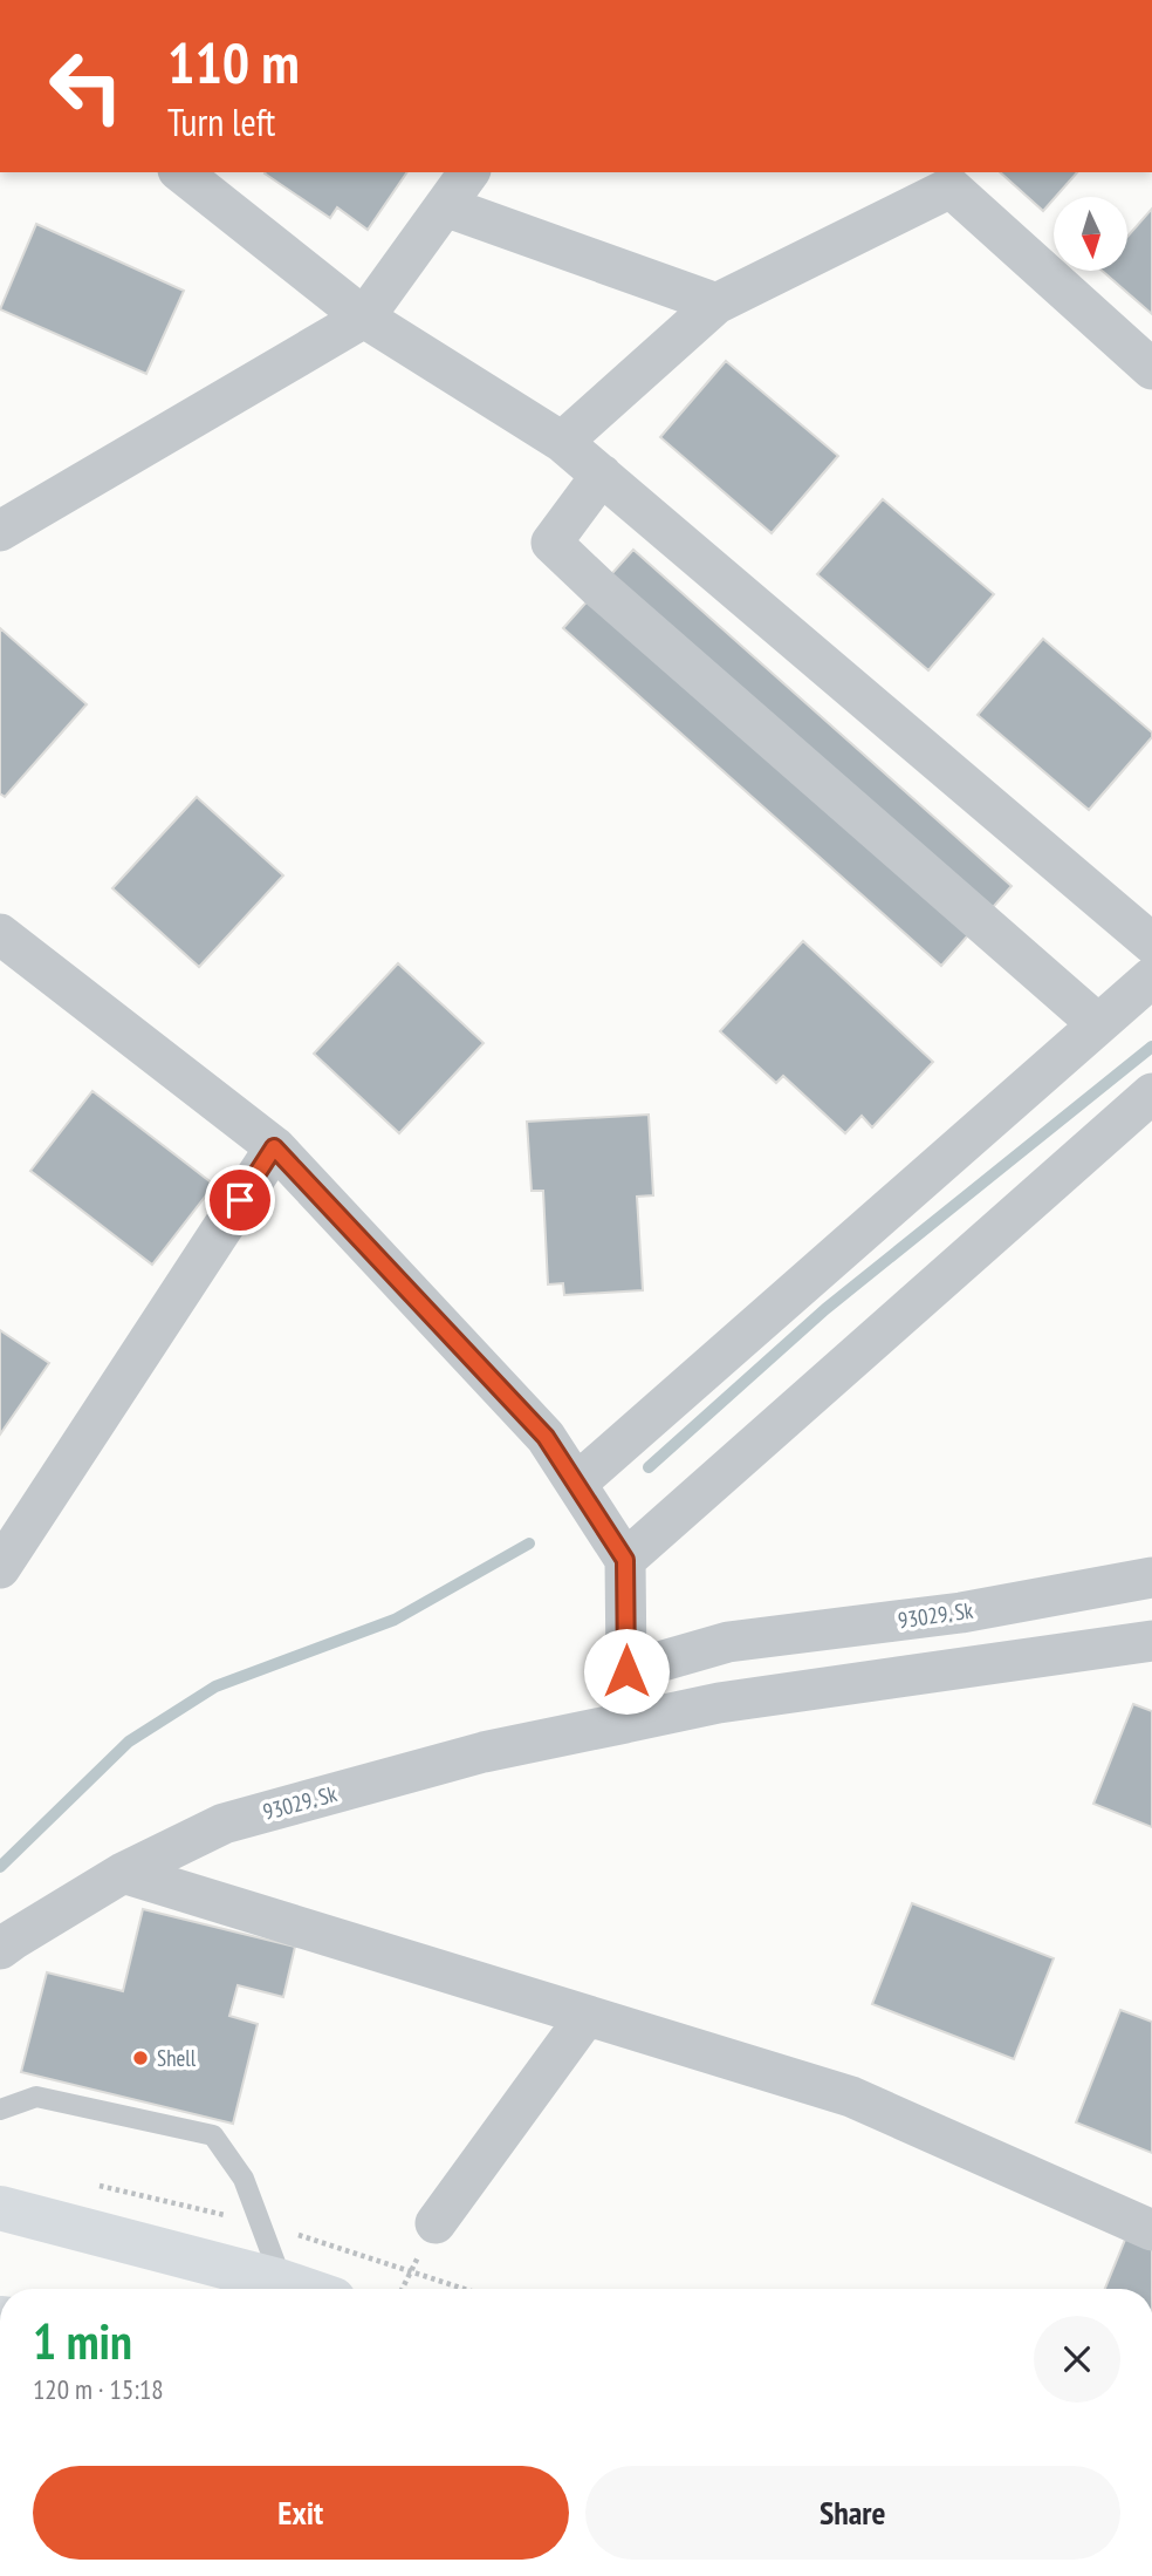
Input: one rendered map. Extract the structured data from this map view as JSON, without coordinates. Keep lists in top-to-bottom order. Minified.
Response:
{"streets":{"street":["93029. Sk"]},"places":["Shell"],"north":"bottom","page":{"turn":["110 m","Turn left"],"heading":["1 min","120 m · 15:18"],"buttons":["Exit","Share"]}}
